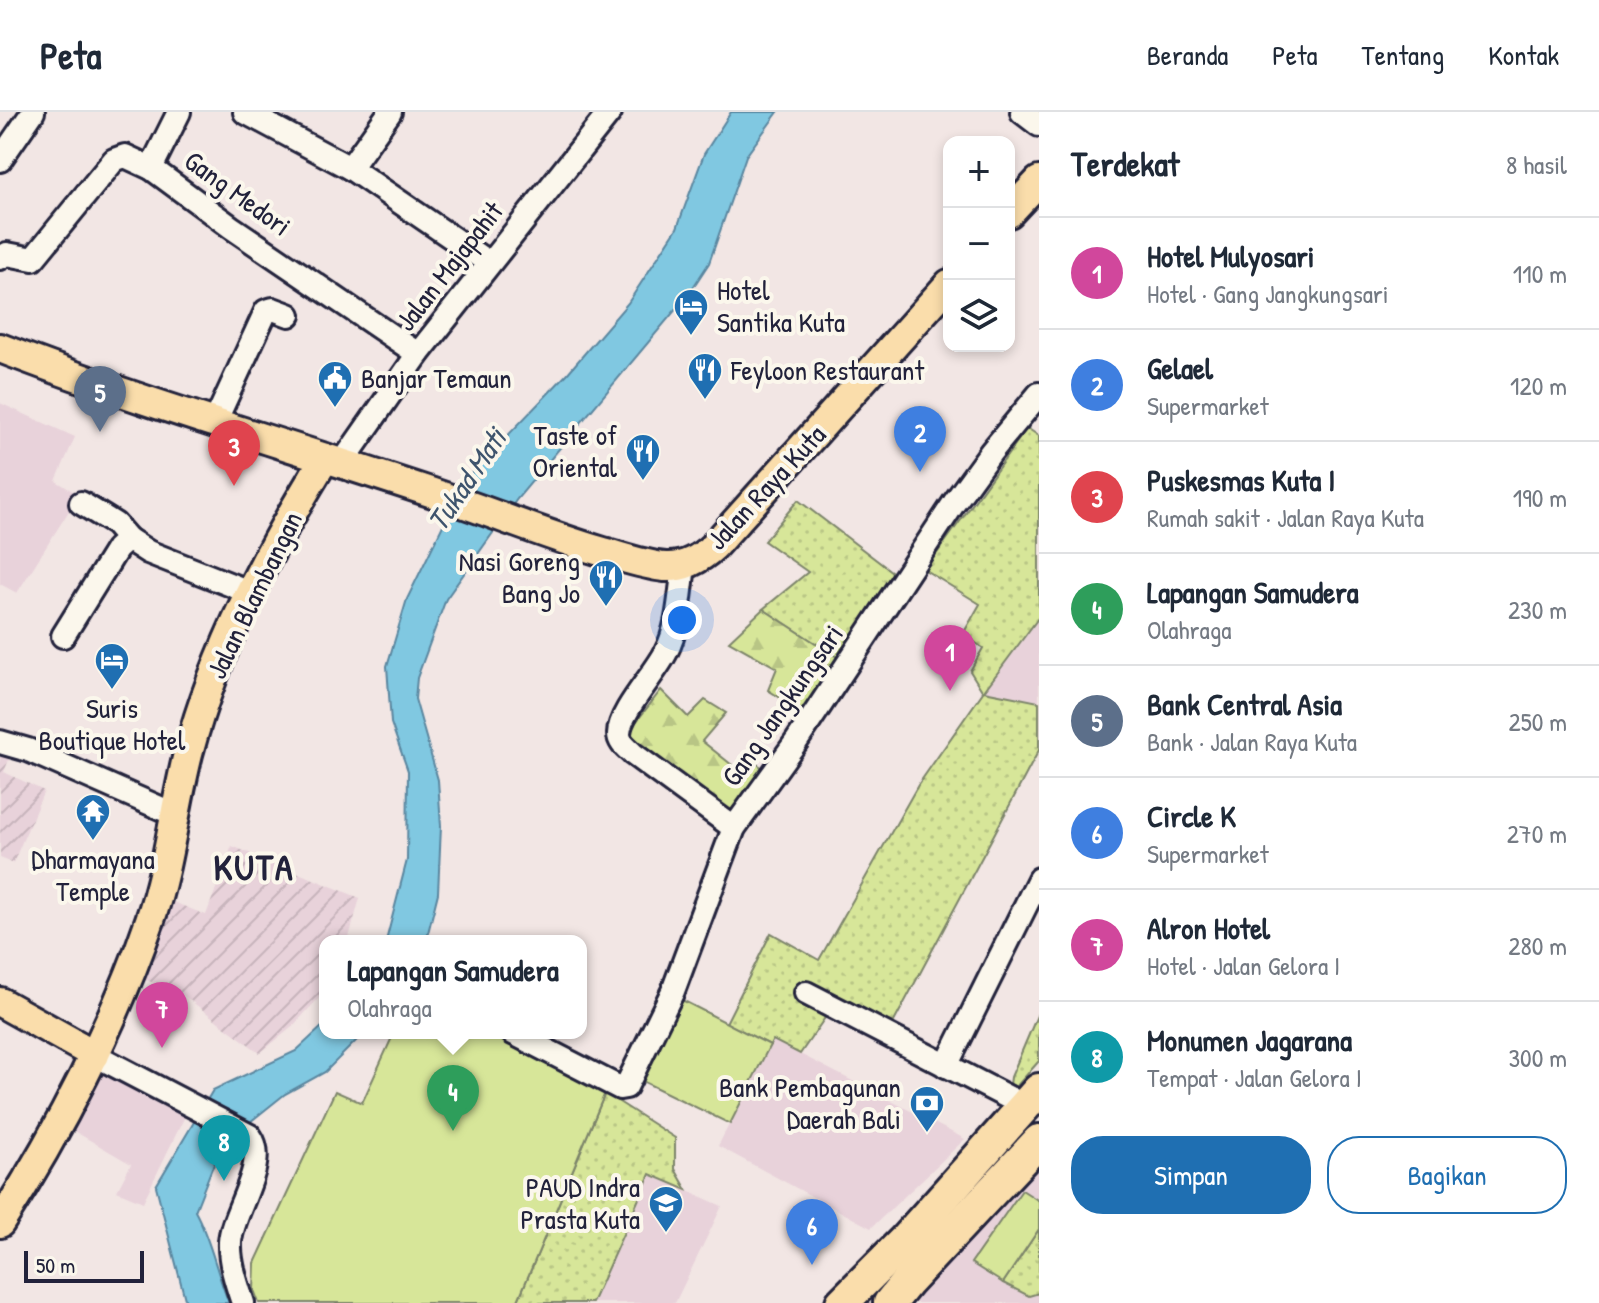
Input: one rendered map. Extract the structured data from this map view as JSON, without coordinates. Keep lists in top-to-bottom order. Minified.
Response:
{"streets":{"main road":["Jalan Raya Kuta","Jalan Blambangan"],"street":["Gang Medori","Jalan Majapahit","Gang Jangkungsari"]},"crossings":[["Gang Medori","Jalan Majapahit"],["Jalan Majapahit","Jalan Raya Kuta"],["Jalan Majapahit","Jalan Blambangan"],["Jalan Raya Kuta","Jalan Blambangan"]],"districts":["KUTA"],"water":["Tukad Mati"],"places":{"hotel":["Hotel Santika Kuta","Suris Boutique Hotel"],"restaurant":["Feyloon Restaurant","Taste of Oriental","Nasi Goreng Bang Jo"],"public building":["Banjar Temaun"],"temple":["Dharmayana Temple"],"bank":["Bank Pembagunan Daerah Bali"],"school or university":["PAUD Indra Prasta Kuta"]},"scale_bar":"50 m","page":{"header":"Peta","nav":["Beranda","Peta","Tentang","Kontak"],"heading":["Terdekat","8 hasil"],"map_buttons":["+","−"],"list":[{"mark":"1","name":"Hotel Mulyosari","note":"Hotel · Gang Jangkungsari","value":"110 m"},{"mark":"2","name":"Gelael","note":"Supermarket","value":"120 m"},{"mark":"3","name":"Puskesmas Kuta I","note":"Rumah sakit · Jalan Raya Kuta","value":"190 m"},{"mark":"4","name":"Lapangan Samudera","note":"Olahraga","value":"230 m"},{"mark":"5","name":"Bank Central Asia","note":"Bank · Jalan Raya Kuta","value":"250 m"},{"mark":"6","name":"Circle K","note":"Supermarket","value":"270 m"},{"mark":"7","name":"Alron Hotel","note":"Hotel · Jalan Gelora I","value":"280 m"},{"mark":"8","name":"Monumen Jagarana","note":"Tempat · Jalan Gelora I","value":"300 m"}],"pins":["5","2","3","1","7","4","8","6"],"popup":["Lapangan Samudera","Olahraga"],"buttons":["Simpan","Bagikan"],"scale":"50 m"}}
